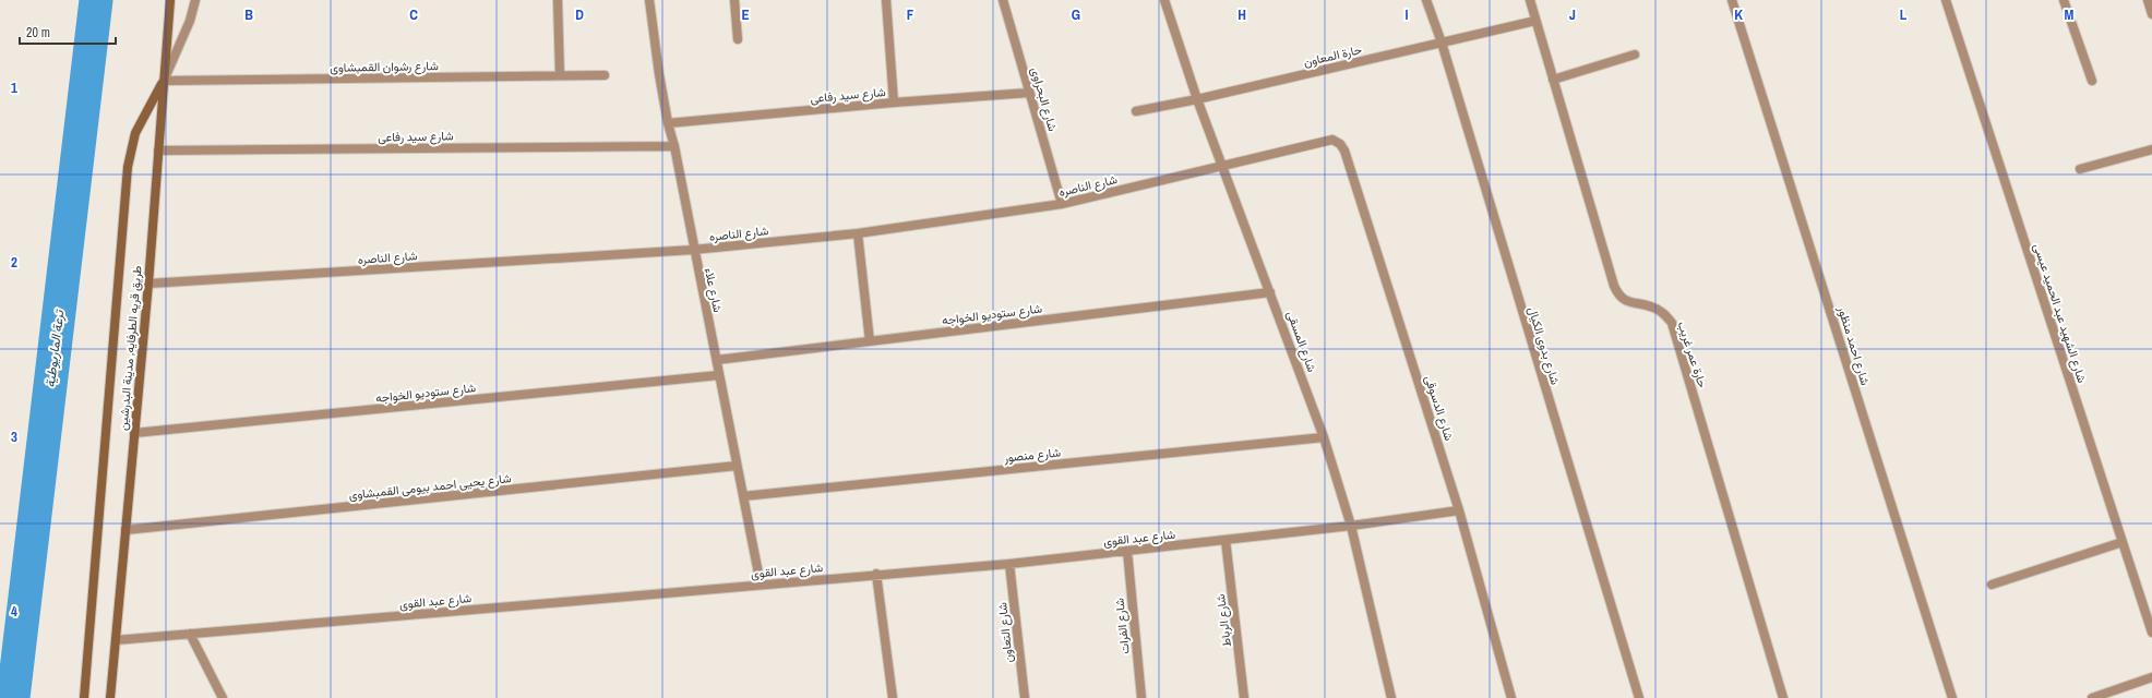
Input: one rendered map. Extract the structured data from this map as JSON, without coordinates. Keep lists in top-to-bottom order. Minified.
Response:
{"streets":{"main road":["طريق قريه الطرفايه, مدينة البدرشين"],"street":["حارة المعاون","شارع رشوان القمبشاوى","شارع سيد رفاعى","شارع البحراوى","شارع الناصره","شارع علاء","شارع الشهيد عبد الحميد عيسى","شارع ستوديو الخواجه","شارع المسقى","شارع بدوى الكيال","شارع احمد منظور","حارة عمر غريب","شارع الدسوقى","شارع منصور","شارع يحيى احمد بيومى القمبشاوى","شارع عبد القوى","شارع الرباط","شارع الفرات","شارع التعاون"]},"crossings":[["حارة المعاون","شارع المسقى"],["حارة المعاون","شارع بدوى الكيال"],["حارة المعاون","حارة عمر غريب"],["شارع رشوان القمبشاوى","طريق قريه الطرفايه, مدينة البدرشين"],["شارع سيد رفاعى","شارع البحراوى"],["شارع سيد رفاعى","شارع علاء"],["شارع سيد رفاعى","طريق قريه الطرفايه, مدينة البدرشين"],["شارع البحراوى","شارع الناصره"],["شارع الناصره","شارع علاء"],["شارع الناصره","شارع المسقى"],["شارع الناصره","طريق قريه الطرفايه, مدينة البدرشين"],["شارع الناصره","شارع الدسوقى"],["شارع علاء","شارع ستوديو الخواجه"],["شارع علاء","شارع منصور"],["شارع علاء","شارع يحيى احمد بيومى القمبشاوى"],["شارع علاء","شارع عبد القوى"],["شارع ستوديو الخواجه","شارع المسقى"],["شارع ستوديو الخواجه","طريق قريه الطرفايه, مدينة البدرشين"],["شارع المسقى","شارع منصور"],["شارع المسقى","شارع عبد القوى"],["طريق قريه الطرفايه, مدينة البدرشين","شارع يحيى احمد بيومى القمبشاوى"],["طريق قريه الطرفايه, مدينة البدرشين","شارع عبد القوى"],["شارع الدسوقى","شارع عبد القوى"],["شارع عبد القوى","شارع الرباط"],["شارع عبد القوى","شارع الفرات"],["شارع عبد القوى","شارع التعاون"]],"water":["ترعة الماريوطية"],"scale_bar":"20 m","grid":{"columns":["B","C","D","E","F","G","H","I","J","K","L","M"],"rows":["1","2","3","4"]}}
